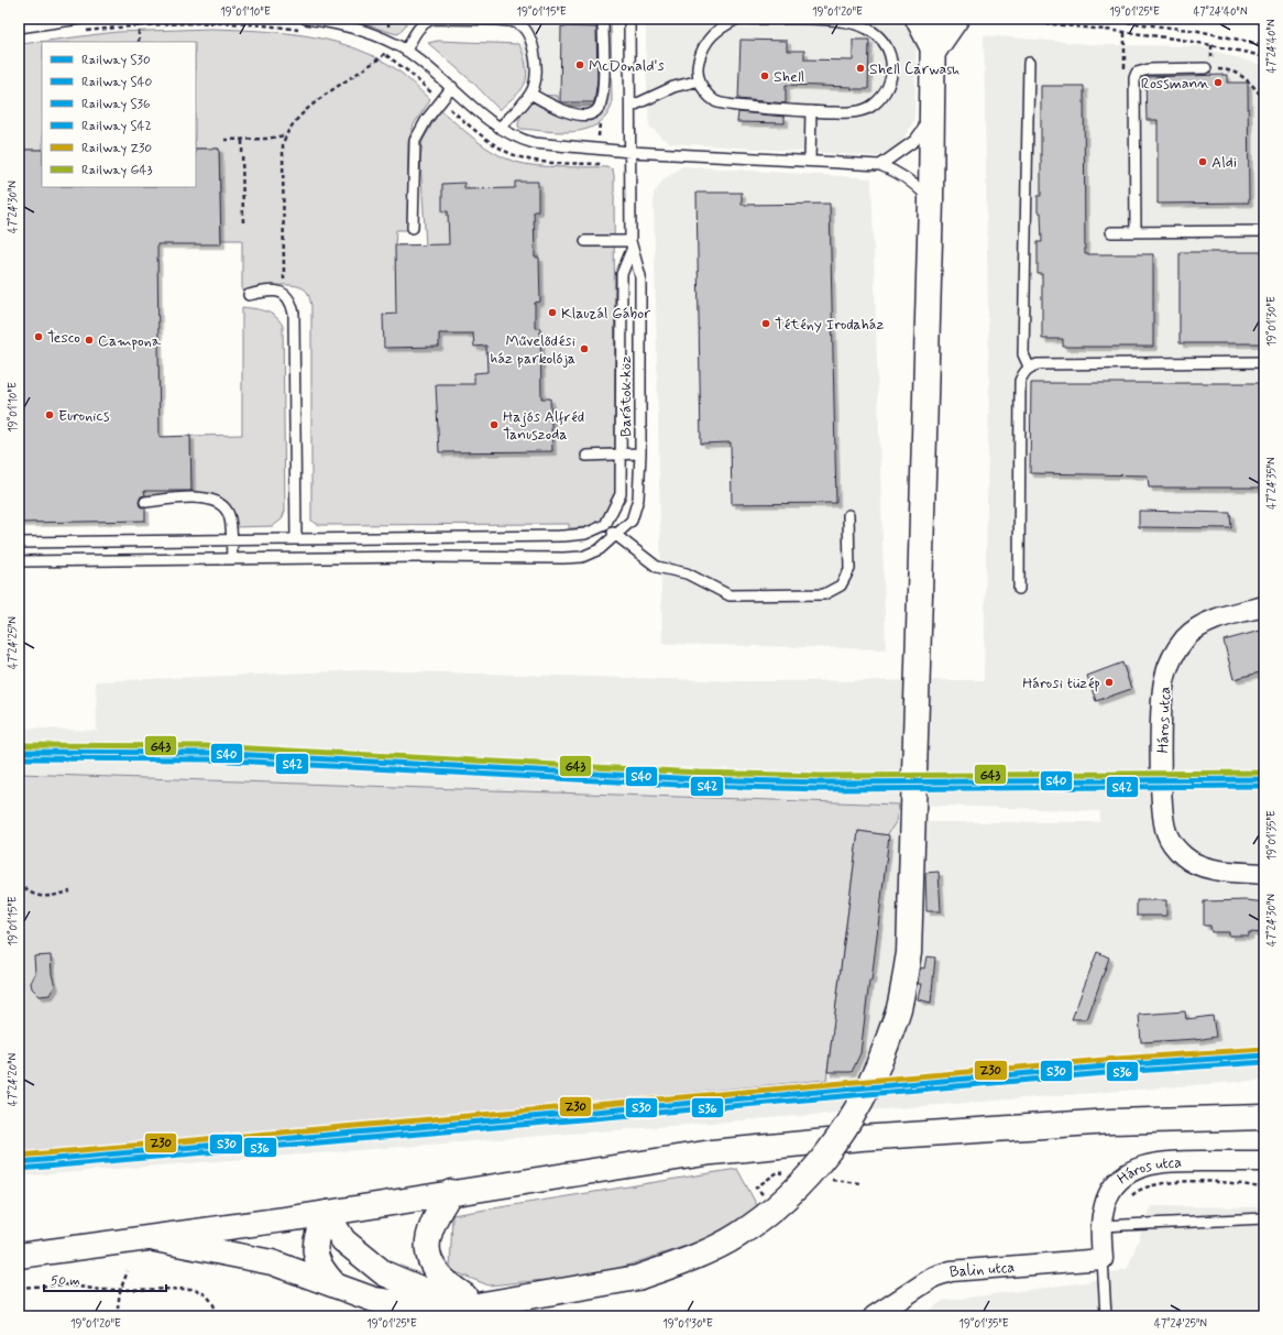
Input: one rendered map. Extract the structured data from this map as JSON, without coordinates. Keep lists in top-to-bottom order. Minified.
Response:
{"streets":{"street":["Háros utca","Balin utca"],"lane":["Barátok köz"]},"crossings":[["Háros utca","Balin utca"]],"places":["McDonald's","Shell Carwash","Shell","Rossmann","Aldi","Klauzál Gábor","Tétény Irodaház","Tesco","Campona","Művelődési ház parkolója","Euronics","Hajós Alfréd Tanuszoda","Hárosi tüzép"],"lines":["rail line G43","rail line S40","rail line S42","rail line Z30","rail line S30","rail line S36"],"legend":["Railway S30","Railway S40","Railway S36","Railway S42","Railway Z30","Railway G43"],"scale_bar":"50 m","coordinates":["19°01'10\"E","19°01'15\"E","19°01'20\"E","19°01'25\"E","47°24'40\"N","47°24'30\"N","19°01'30\"E","47°24'35\"N","47°24'25\"N","19°01'35\"E","47°24'20\"N"]}
